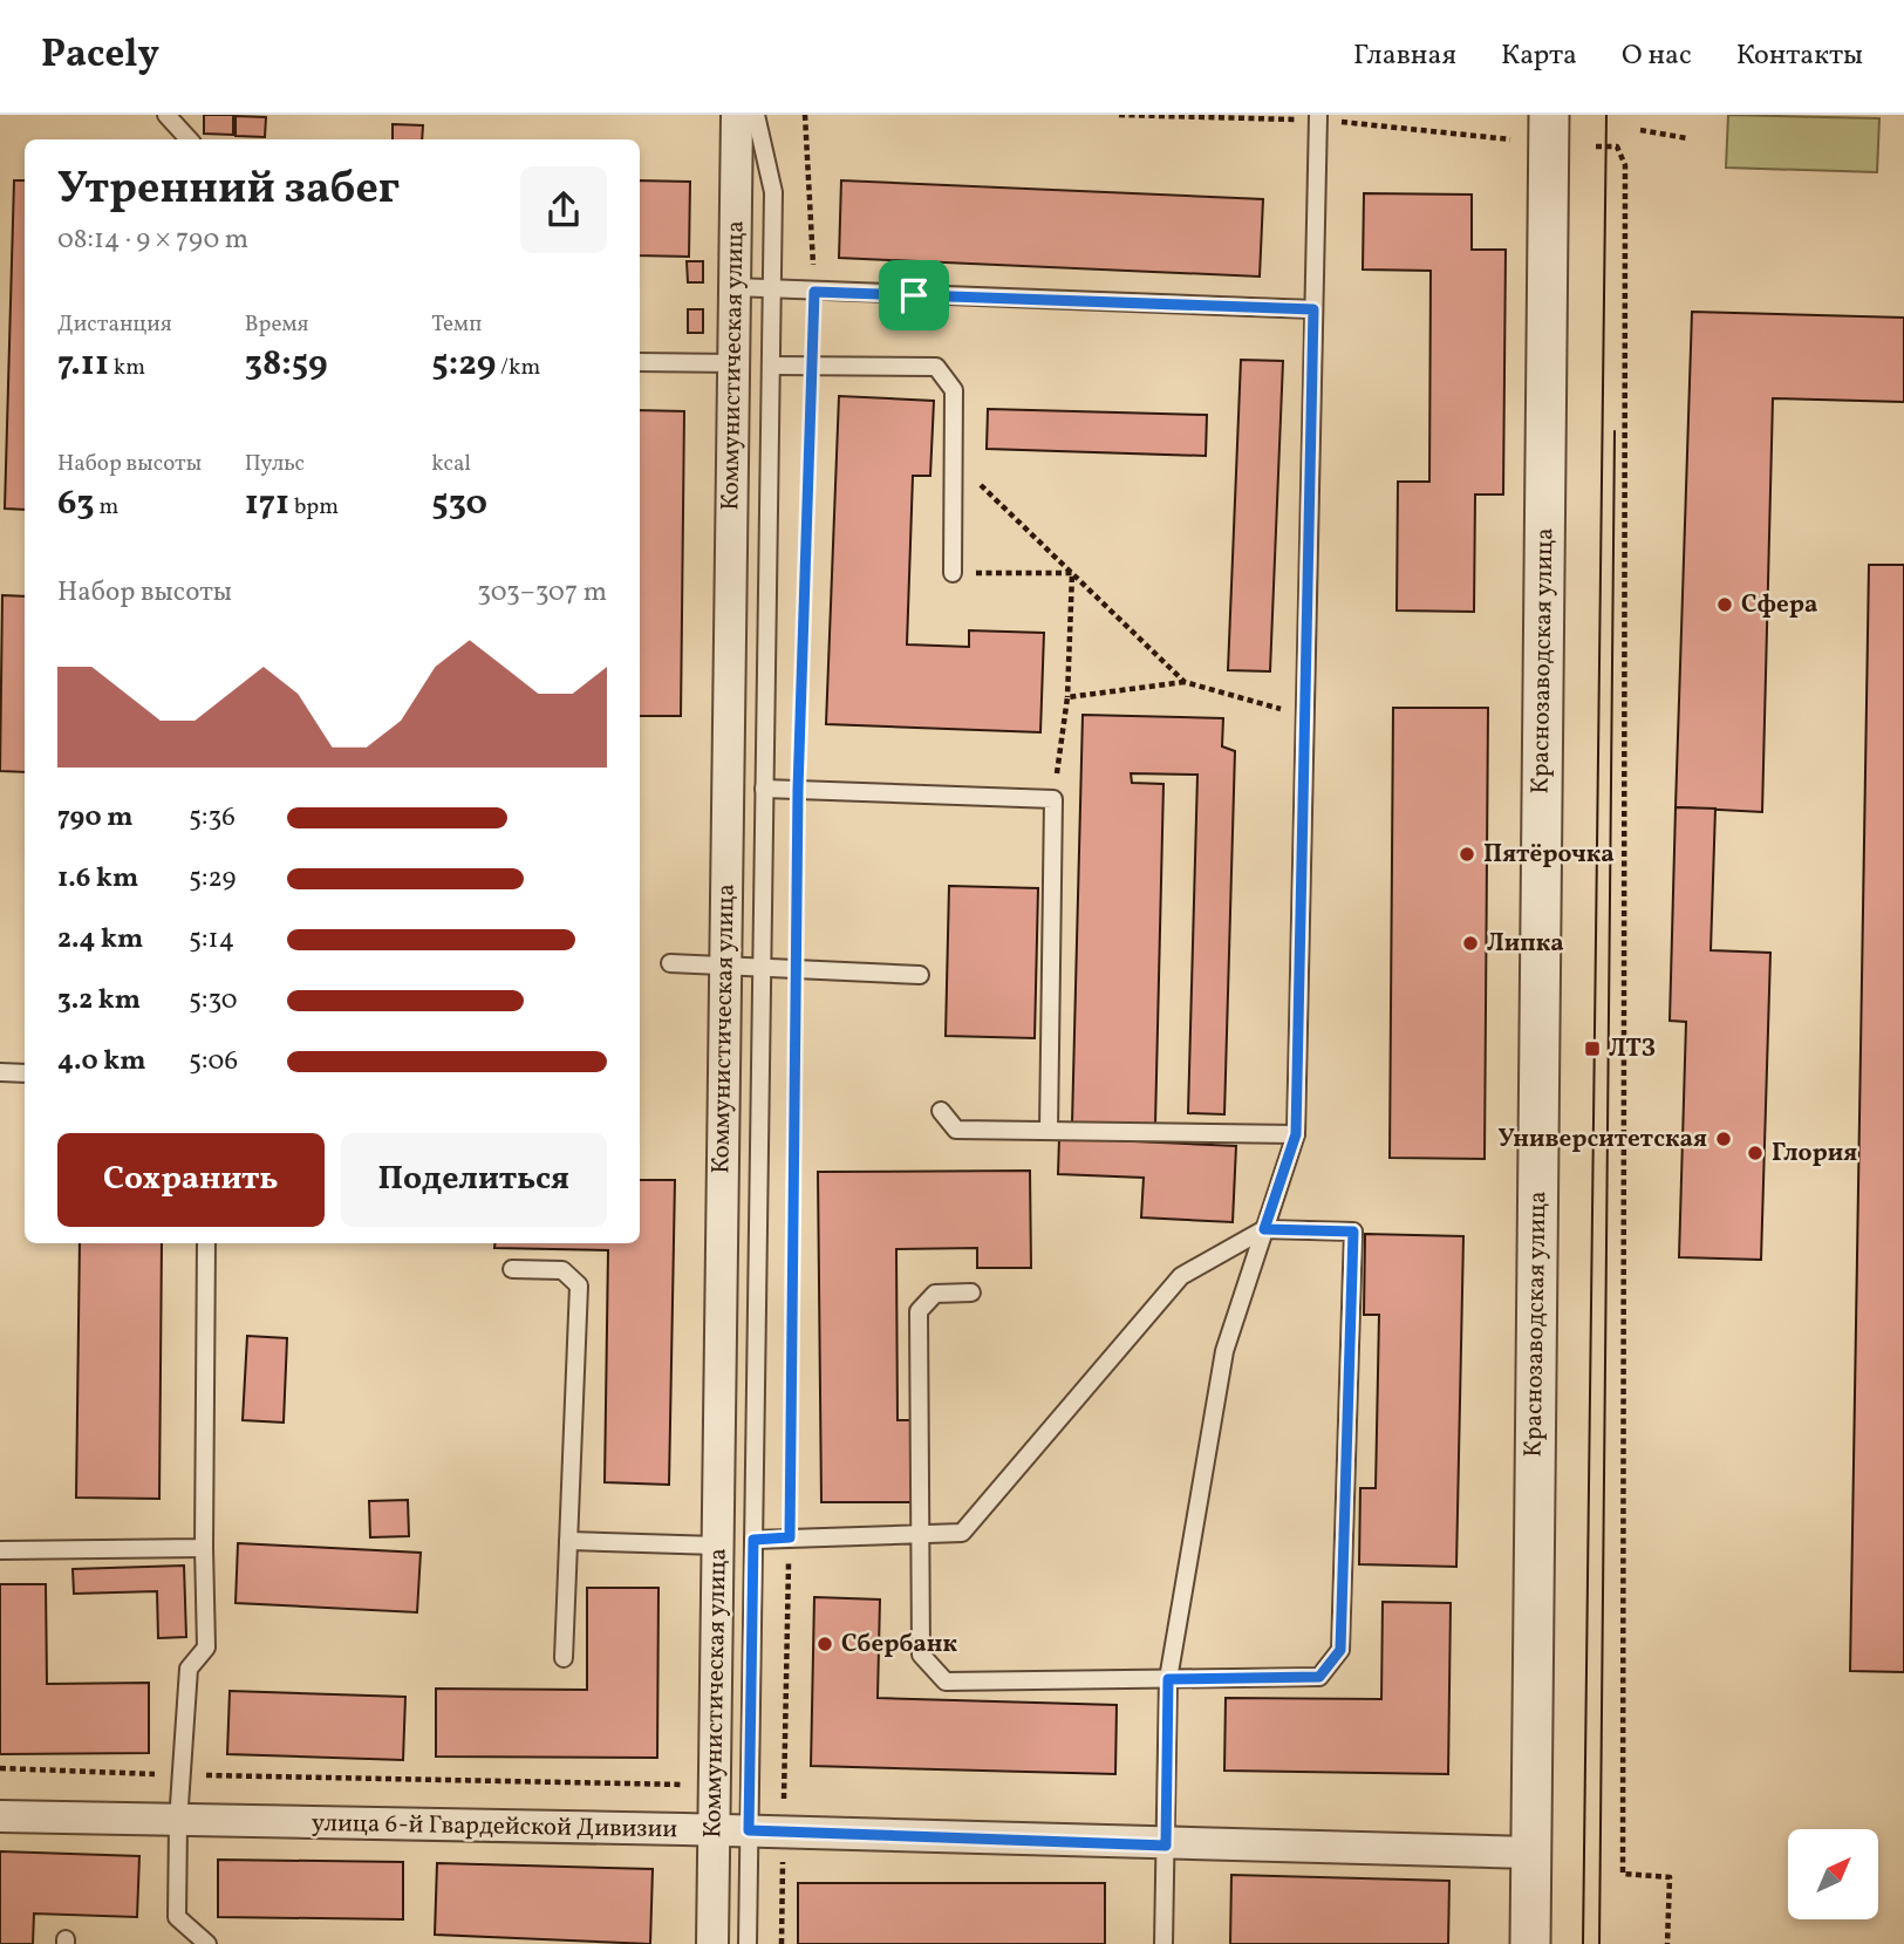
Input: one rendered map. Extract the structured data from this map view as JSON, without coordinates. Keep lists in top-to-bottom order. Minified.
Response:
{"streets":{"street":["Коммунистическая улица","Краснозаводская улица","улица 6-й Гвардейской Дивизии"]},"crossings":[["Коммунистическая улица","улица 6-й Гвардейской Дивизии"],["Краснозаводская улица","улица 6-й Гвардейской Дивизии"]],"places":{"other":["Сфера","Пятёрочка","Липка","Университетская","Глория","Сбербанк"],"transit":["ЛТЗ"]},"north":"top right","page":{"header":"Pacely","nav":["Главная","Карта","О нас","Контакты"],"heading":["Утренний забег","08:14 · 9 × 790 m"],"stats":[["Дистанция","7.11 km"],["Время","38:59"],["Темп","5:29 /km"],["Набор высоты","63 m"],["Пульс","171 bpm"],["kcal","530"]],"chart":["Набор высоты","303–307 m"],"list":[{"name":"790 m","note":"5:36"},{"name":"1.6 km","note":"5:29"},{"name":"2.4 km","note":"5:14"},{"name":"3.2 km","note":"5:30"},{"name":"4.0 km","note":"5:06"}],"buttons":["Сохранить","Поделиться"]}}
